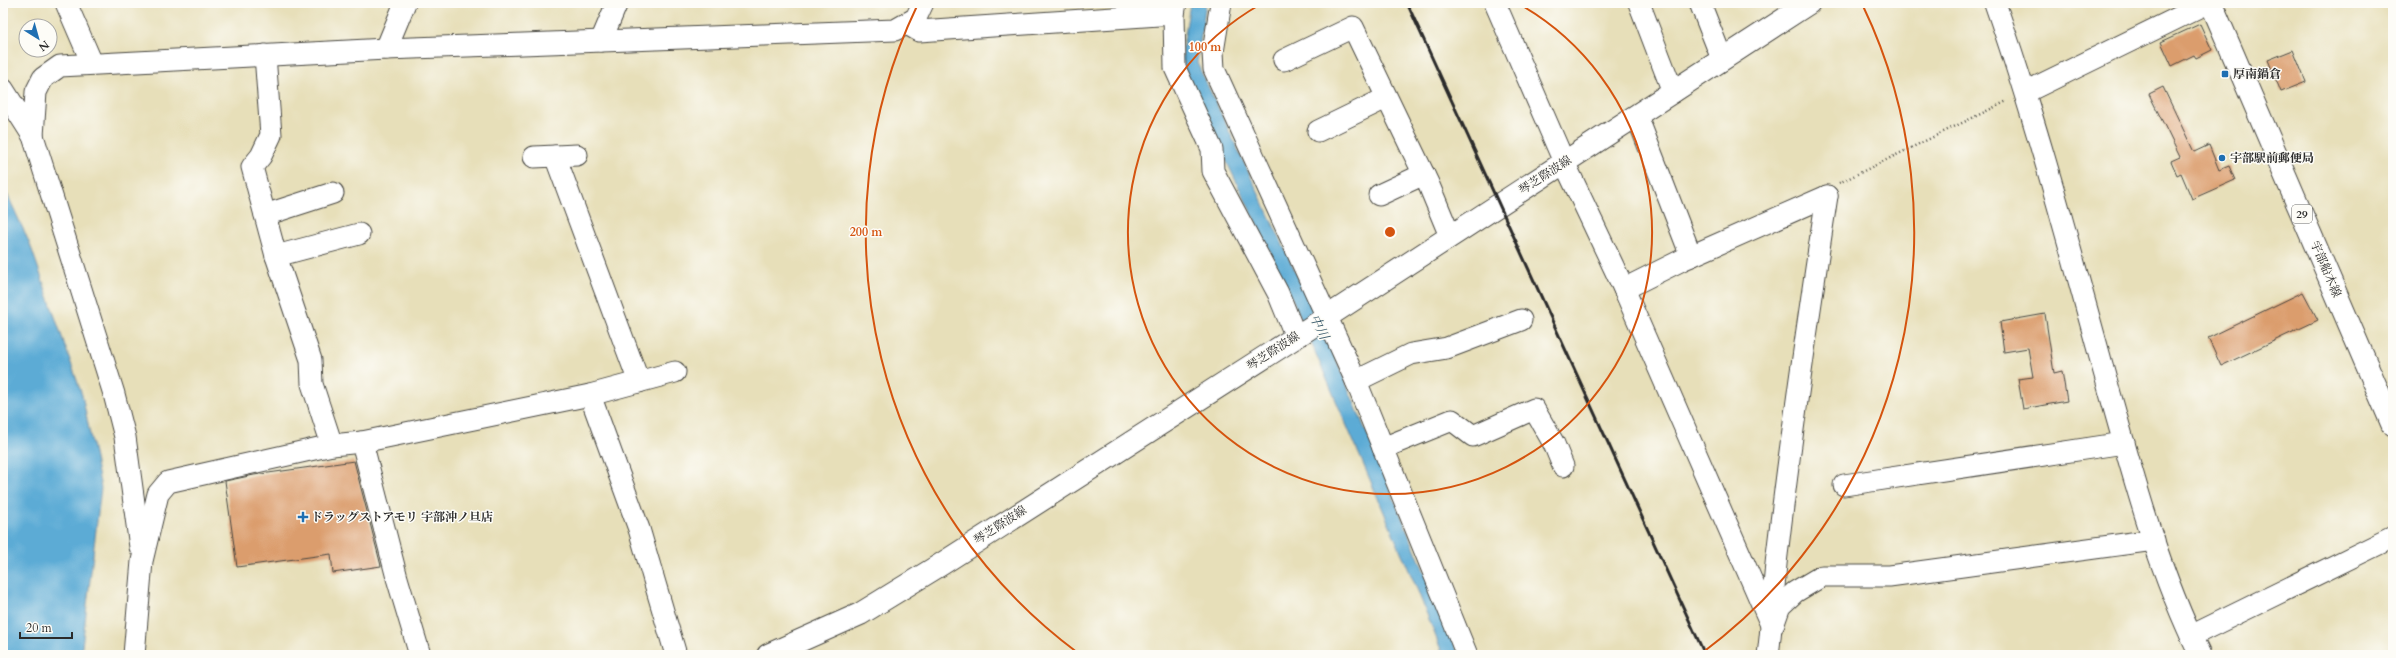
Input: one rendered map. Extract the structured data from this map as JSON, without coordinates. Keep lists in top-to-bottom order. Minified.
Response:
{"streets":{"main road":["琴芝際波線","29","宇部船木線"]},"water":["中川"],"places":{"transit":["厚南鍋倉"],"other":["宇部駅前郵便局"],"health":["ドラッグストアモリ 宇部沖ノ旦店"]},"scale_bar":"20 m","north":"bottom right","rings":["100 m","200 m"]}
